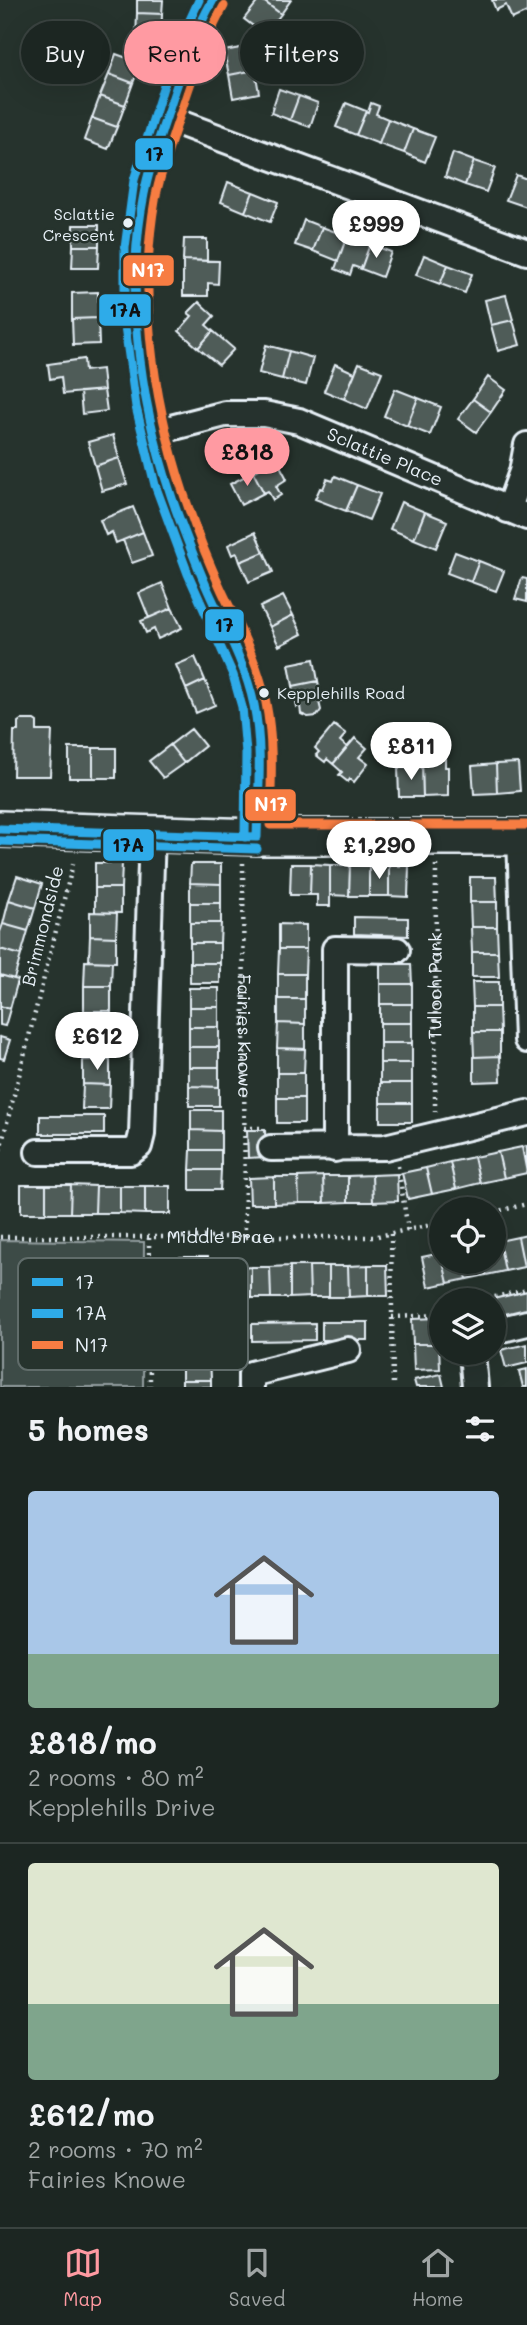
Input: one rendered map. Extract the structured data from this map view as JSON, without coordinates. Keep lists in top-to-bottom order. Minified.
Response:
{"streets":{"street":["Sclattie Place"],"path":["Brimmondside","Tulloch Park","Fairies Knowe","Middle Brae"]},"crossings":[["Fairies Knowe","Middle Brae"]],"places":["Sclattie Crescent","Kepplehills Road"],"lines":["transit line 17","transit line 17A","transit line N17"],"legend":["17","17A","N17"],"page":{"chip":["Buy","Rent","Filters"],"price":["£999","£818","£811","£1,290","£612"],"heading":"5 homes","list":[{"name":"£818/mo","note":"2 rooms · 80 m² · Kepplehills Drive"},{"name":"£612/mo","note":"2 rooms · 70 m² · Fairies Knowe"}],"tabs":["Map","Saved","Home"]}}
